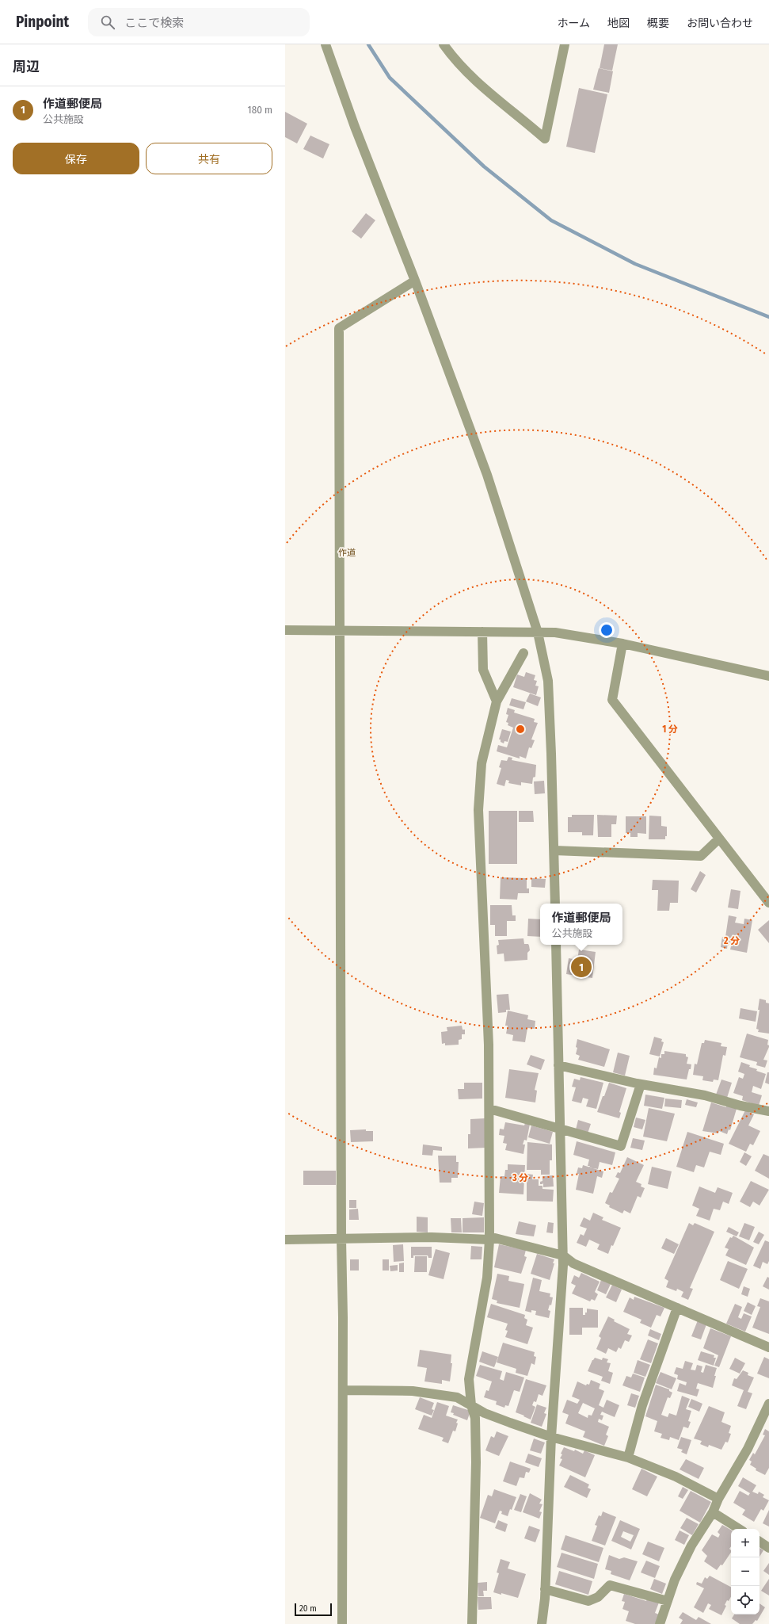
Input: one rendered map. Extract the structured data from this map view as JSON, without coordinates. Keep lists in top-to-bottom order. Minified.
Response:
{"districts":["作道"],"scale_bar":"20 m","page":{"header":"Pinpoint","search":"ここで検索","nav":["ホーム","地図","概要","お問い合わせ"],"heading":"周辺","list":[{"mark":"1","name":"作道郵便局","note":"公共施設","value":"180 m"}],"buttons":["保存","共有"],"popup":["作道郵便局","公共施設"],"pins":"1","map_buttons":["+","−"],"scale":"20 m"},"rings":["1 分","2 分","3 分"]}
